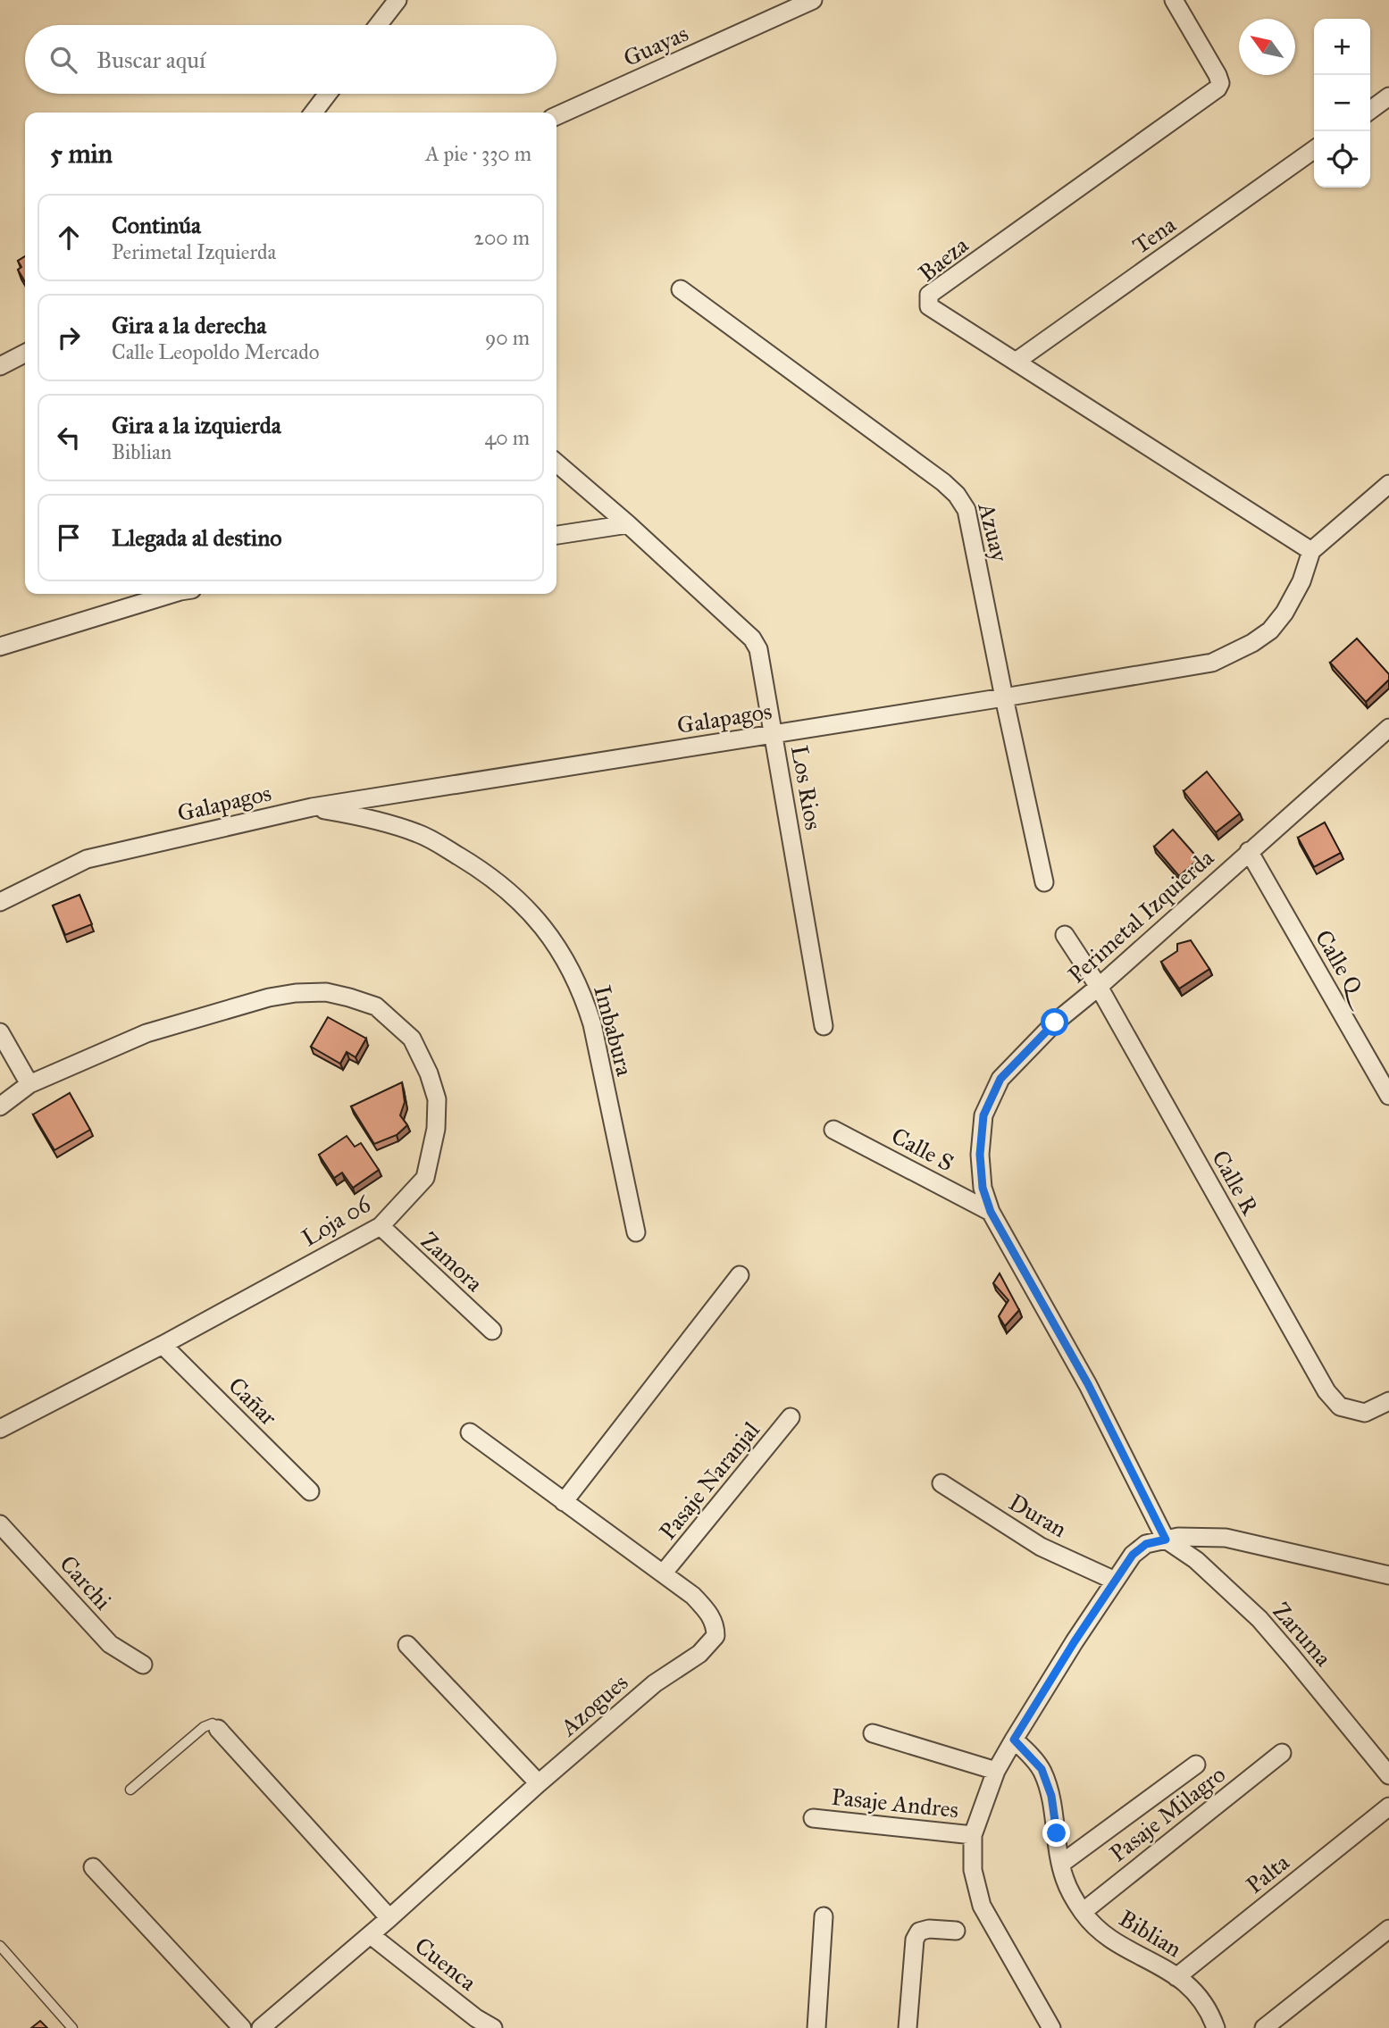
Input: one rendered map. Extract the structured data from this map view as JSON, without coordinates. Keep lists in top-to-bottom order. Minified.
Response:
{"streets":{"street":["Guayas","Tena","Baeza","Azuay","Galapagos","Los Rios","Perimetal Izquierda","Calle Q","Imbabura","Calle S","Calle R","Loja 06","Zamora","Cañar","Pasaje Naranjal","Duran","Carchi","Zaruma","Azogues","Pasaje Andres","Pasaje Milagro","Palta","Biblian","Cuenca"]},"crossings":[["Tena","Baeza"],["Baeza","Galapagos"],["Azuay","Galapagos"],["Galapagos","Los Rios"],["Galapagos","Imbabura"],["Perimetal Izquierda","Calle Q"],["Perimetal Izquierda","Calle S"],["Perimetal Izquierda","Calle R"],["Perimetal Izquierda","Zaruma"],["Loja 06","Zamora"],["Loja 06","Cañar"],["Pasaje Naranjal","Azogues"],["Azogues","Cuenca"],["Pasaje Milagro","Biblian"],["Palta","Biblian"]],"north":"top left","page":{"map_buttons":["+","−"],"search":"Buscar aquí","heading":["5 min","A pie · 330 m"],"list":[["Continúa","Perimetal Izquierda","200 m"],["Gira a la derecha","Calle Leopoldo Mercado","90 m"],["Gira a la izquierda","Biblian","40 m"],"Llegada al destino"]}}
